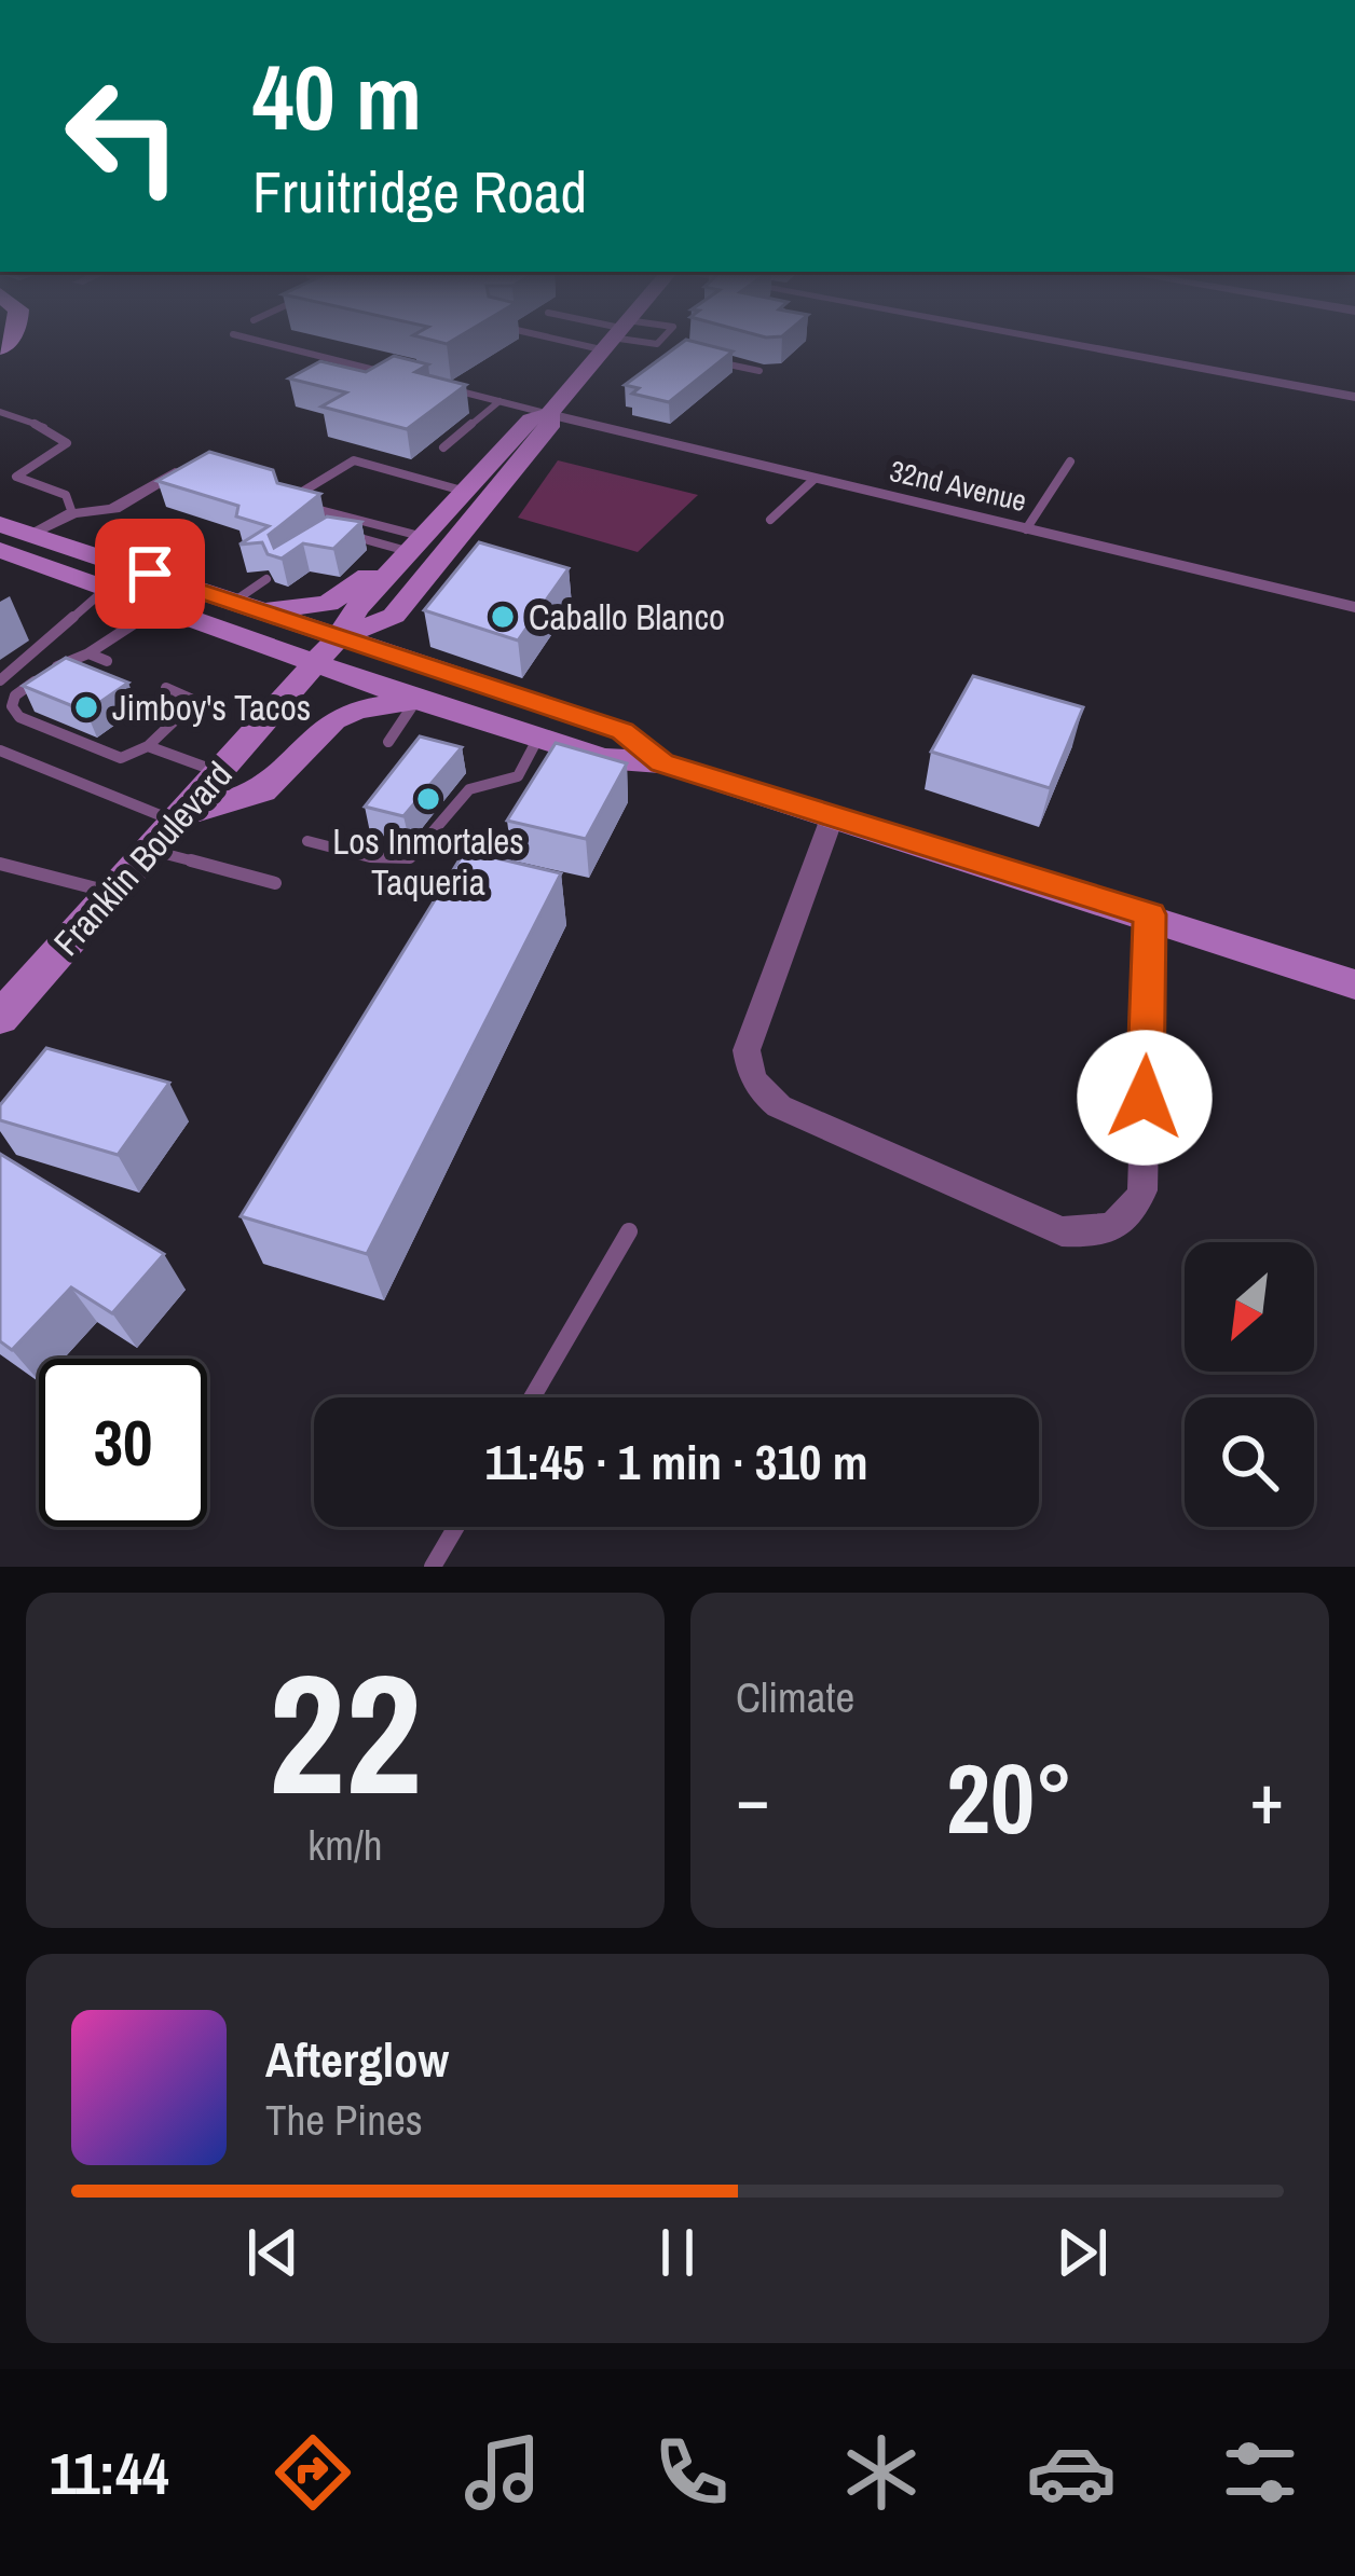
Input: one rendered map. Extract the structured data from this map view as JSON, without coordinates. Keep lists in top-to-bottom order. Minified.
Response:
{"streets":{"main road":["Franklin Boulevard"],"street":["32nd Avenue"]},"crossings":[["32nd Avenue","Franklin Boulevard"]],"places":["Caballo Blanco","Jimboy's Tacos","Los Inmortales Taqueria"],"north":"bottom left","page":{"turn":["40 m","Fruitridge Road"],"limit":"30","trip":"11:45 · 1 min · 310 m","tile":[["22","km/h"],"Climate"],"heat":["−","20°","+"],"song":["Afterglow","The Pines"],"tabs":"11:44"}}
